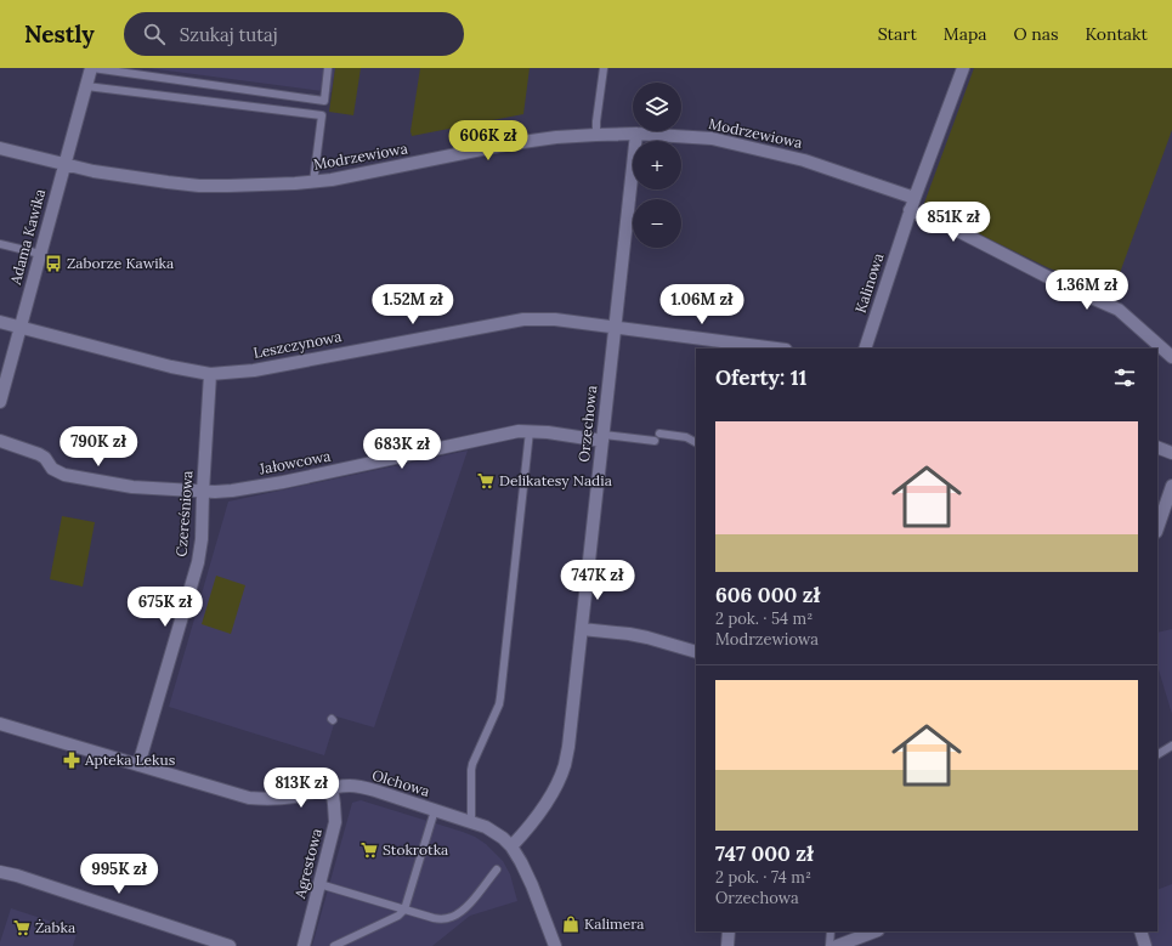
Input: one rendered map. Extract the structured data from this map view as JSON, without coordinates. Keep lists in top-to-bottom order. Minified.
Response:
{"streets":{"street":["Modrzewiowa","Adama Kawika","Kalinowa","Leszczynowa","Orzechowa","Jałowcowa","Czereśniowa","Olchowa","Agrestowa"]},"crossings":[["Modrzewiowa","Adama Kawika"],["Modrzewiowa","Kalinowa"],["Modrzewiowa","Orzechowa"],["Adama Kawika","Leszczynowa"],["Leszczynowa","Orzechowa"],["Leszczynowa","Czereśniowa"],["Orzechowa","Jałowcowa"],["Orzechowa","Olchowa"],["Jałowcowa","Czereśniowa"],["Czereśniowa","Olchowa"],["Olchowa","Agrestowa"]],"places":{"bus stop":["Zaborze Kawika"],"supermarket":["Delikatesy Nadia","Stokrotka","Żabka"],"pharmacy":["Apteka Lekus"],"shop":["Kalimera"]},"page":{"header":"Nestly","search":"Szukaj tutaj","nav":["Start","Mapa","O nas","Kontakt"],"map_buttons":["+","−"],"price":["606K zł","851K zł","1.36M zł","1.52M zł","1.06M zł","790K zł","683K zł","747K zł","675K zł","813K zł","995K zł"],"heading":"Oferty: 11","list":[{"name":"606 000 zł","note":"2 pok. · 54 m² · Modrzewiowa"},{"name":"747 000 zł","note":"2 pok. · 74 m² · Orzechowa"}]}}
